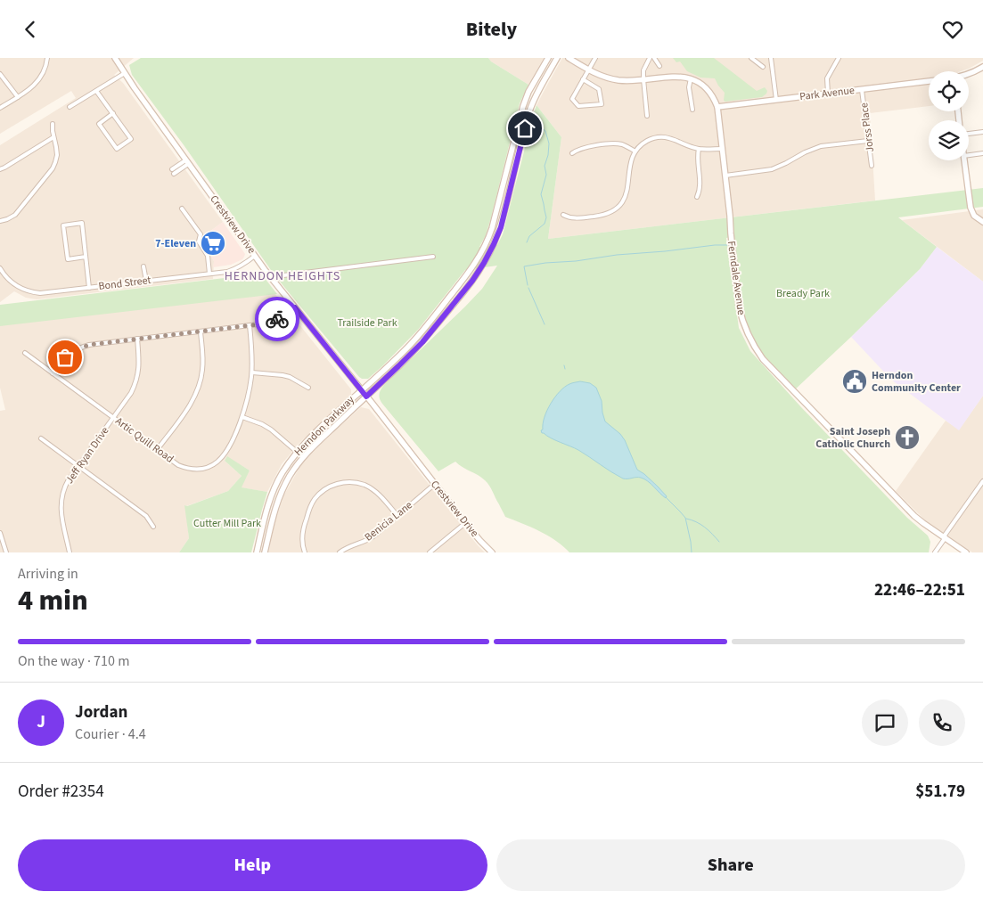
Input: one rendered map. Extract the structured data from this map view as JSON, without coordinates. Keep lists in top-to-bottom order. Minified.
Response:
{"streets":{"main road":["Park Avenue","Crestview Drive","Ferndale Avenue","Herndon Parkway"],"street":["Jorss Place","Bond Street","Artic Quill Road","Jeff Ryan Drive","Benicia Lane"]},"crossings":[["Park Avenue","Jorss Place"],["Park Avenue","Ferndale Avenue"],["Crestview Drive","Bond Street"],["Crestview Drive","Herndon Parkway"],["Crestview Drive","Benicia Lane"],["Artic Quill Road","Jeff Ryan Drive"]],"districts":["HERNDON HEIGHTS"],"parks":["Bready Park","Trailside Park","Cutter Mill Park"],"places":{"supermarket":["7-Eleven"],"public building":["Herndon Community Center"],"church":["Saint Joseph Catholic Church"]},"page":{"header":"Bitely","heading":["4 min","Arriving in","22:46–22:51"],"panel":["Jordan","Courier · 4.4","Order #2354","$51.79"],"bar":"On the way · 710 m","round":"J","buttons":["Help","Share"]}}
